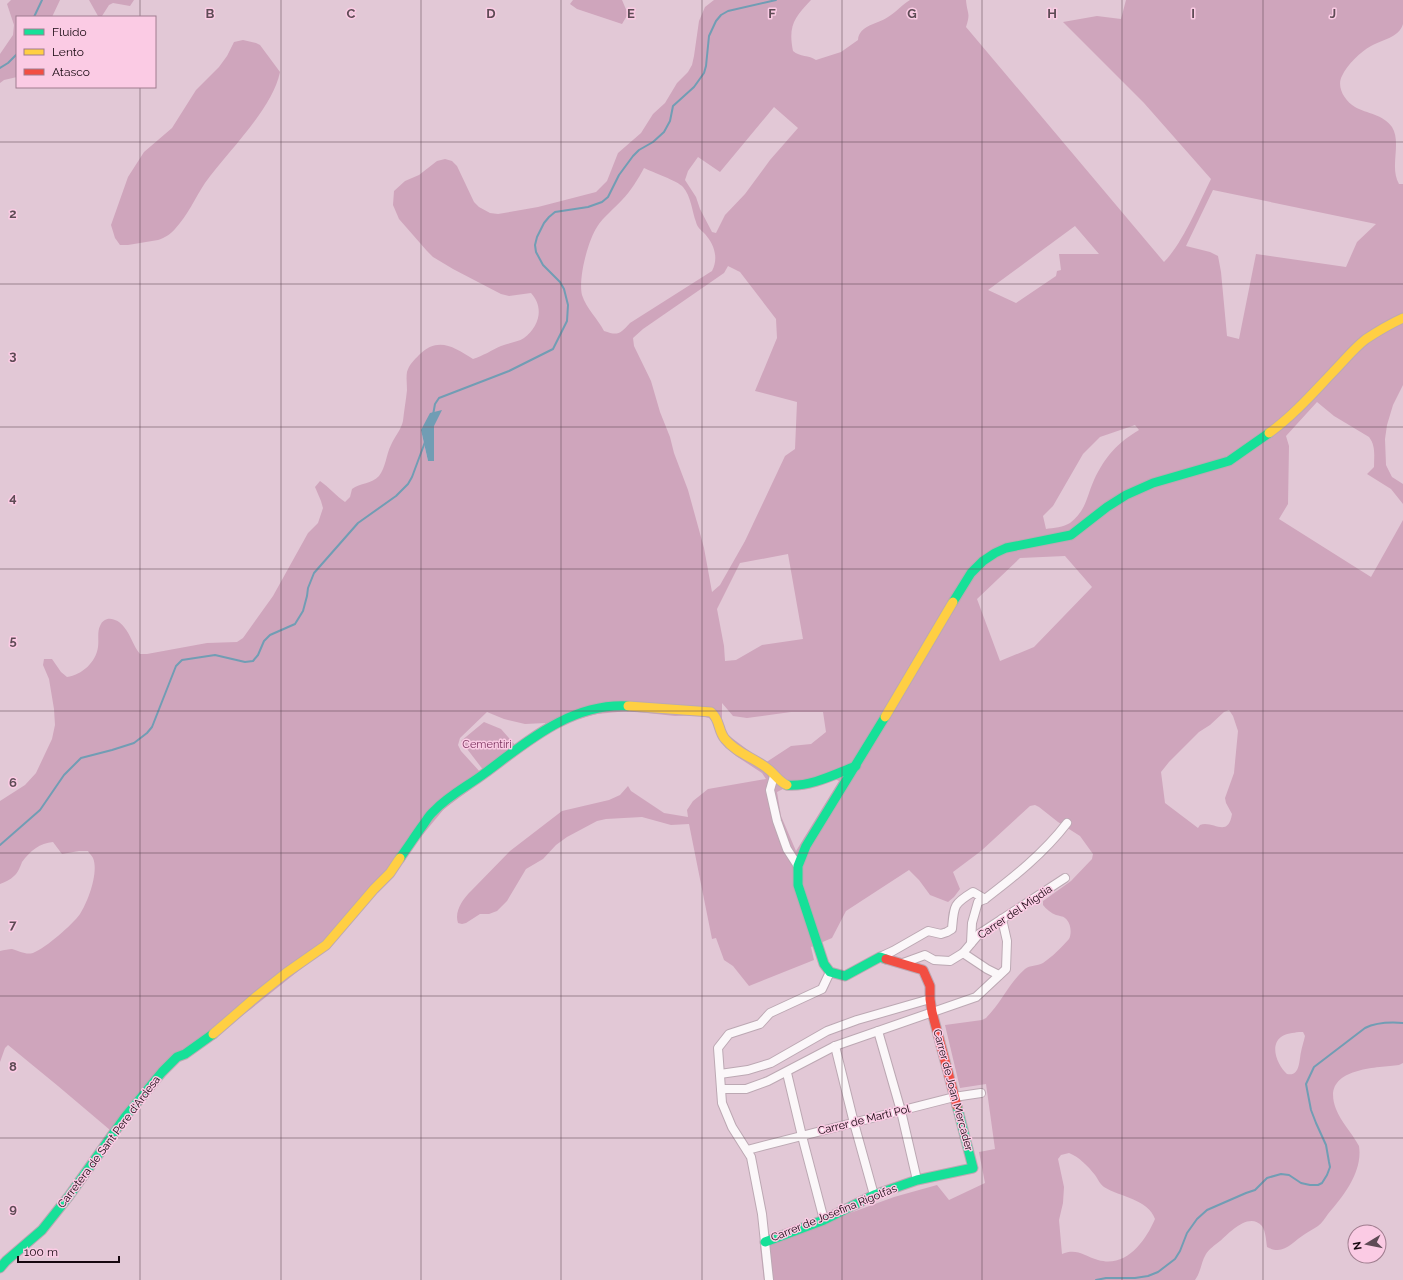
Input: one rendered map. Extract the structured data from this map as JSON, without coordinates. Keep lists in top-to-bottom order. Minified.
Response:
{"streets":{"street":["Carrer del Migdia","Carrer de Joan Mercader","Carrer de Martí Pol","Carretera de Sant Pere d'Ardesa","Carrer de Josefina Rigolfas"]},"crossings":[["Carrer del Migdia","Carrer de Joan Mercader"],["Carrer de Joan Mercader","Carrer de Martí Pol"],["Carrer de Joan Mercader","Carrer de Josefina Rigolfas"]],"parks":["Cementiri"],"legend":["Fluido","Lento","Atasco"],"scale_bar":"100 m","north":"left","grid":{"columns":["B","C","D","E","F","G","H","I","J"],"rows":["2","3","4","5","6","7","8","9"]}}
